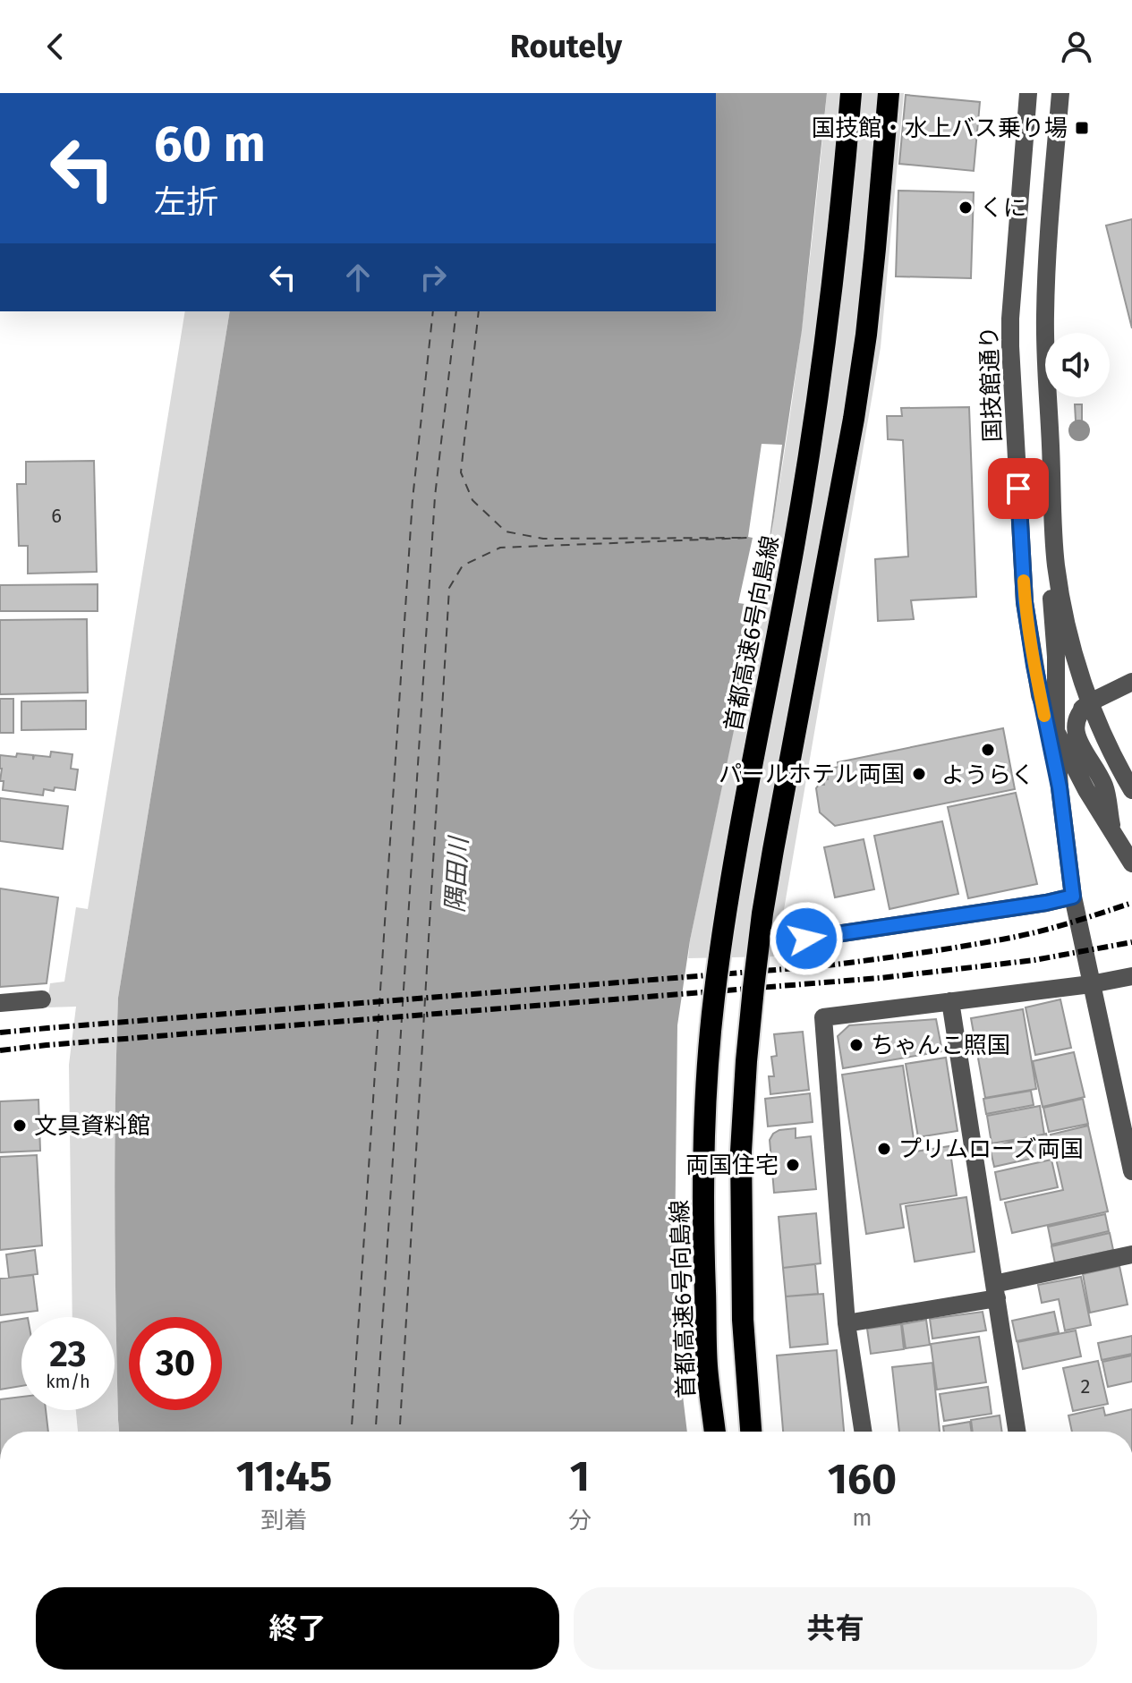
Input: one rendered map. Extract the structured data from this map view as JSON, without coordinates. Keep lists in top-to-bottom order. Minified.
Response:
{"streets":{"highway":["首都高速6号向島線"],"street":["国技館通り"]},"water":["隅田川"],"places":{"transit":["国技館・水上バス乗り場"],"other":["くに","ようらく","パールホテル両国","ちゃんこ照国","文具資料館","プリムローズ両国","両国住宅"]},"house_numbers":["6","2"],"page":{"header":"Routely","turn":["60 m","左折"],"speed":"23 km/h","limit":"30","eta":["11:45","到着","1","分","160","m"],"buttons":["終了","共有"]}}
